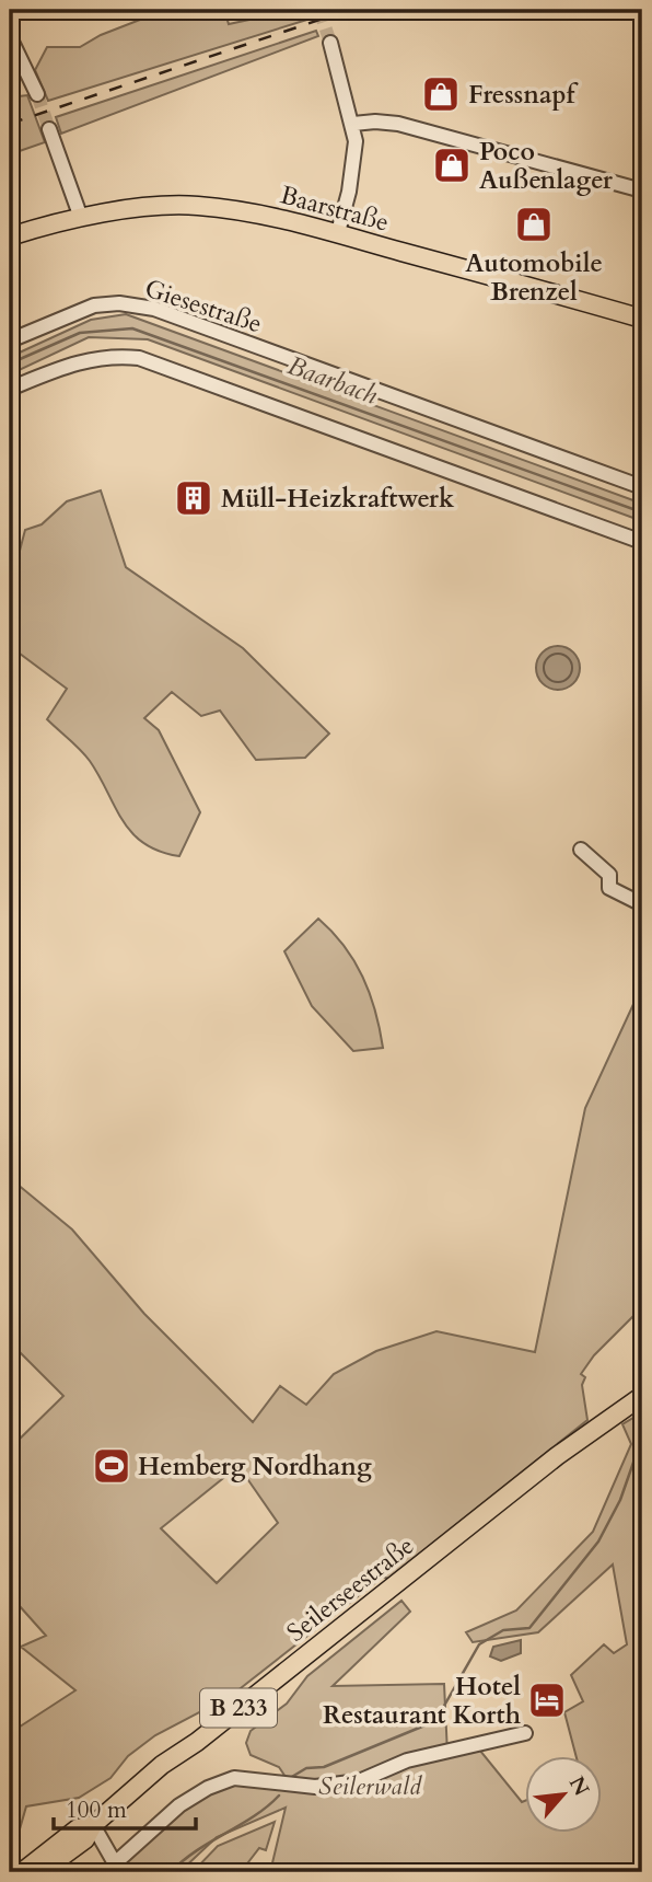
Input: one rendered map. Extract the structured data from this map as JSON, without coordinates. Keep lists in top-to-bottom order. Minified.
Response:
{"streets":{"main road":["Baarstraße","Seilerseestraße","B 233"],"street":["Giesestraße"]},"water":["Baarbach"],"parks":["Seilerwald"],"places":{"shop":["Fressnapf","Poco Außenlager","Automobile Brenzel"],"building":["Müll-Heizkraftwerk"],"sports":["Hemberg Nordhang"],"hotel":["Hotel Restaurant Korth"]},"scale_bar":"100 m","north":"top right"}
